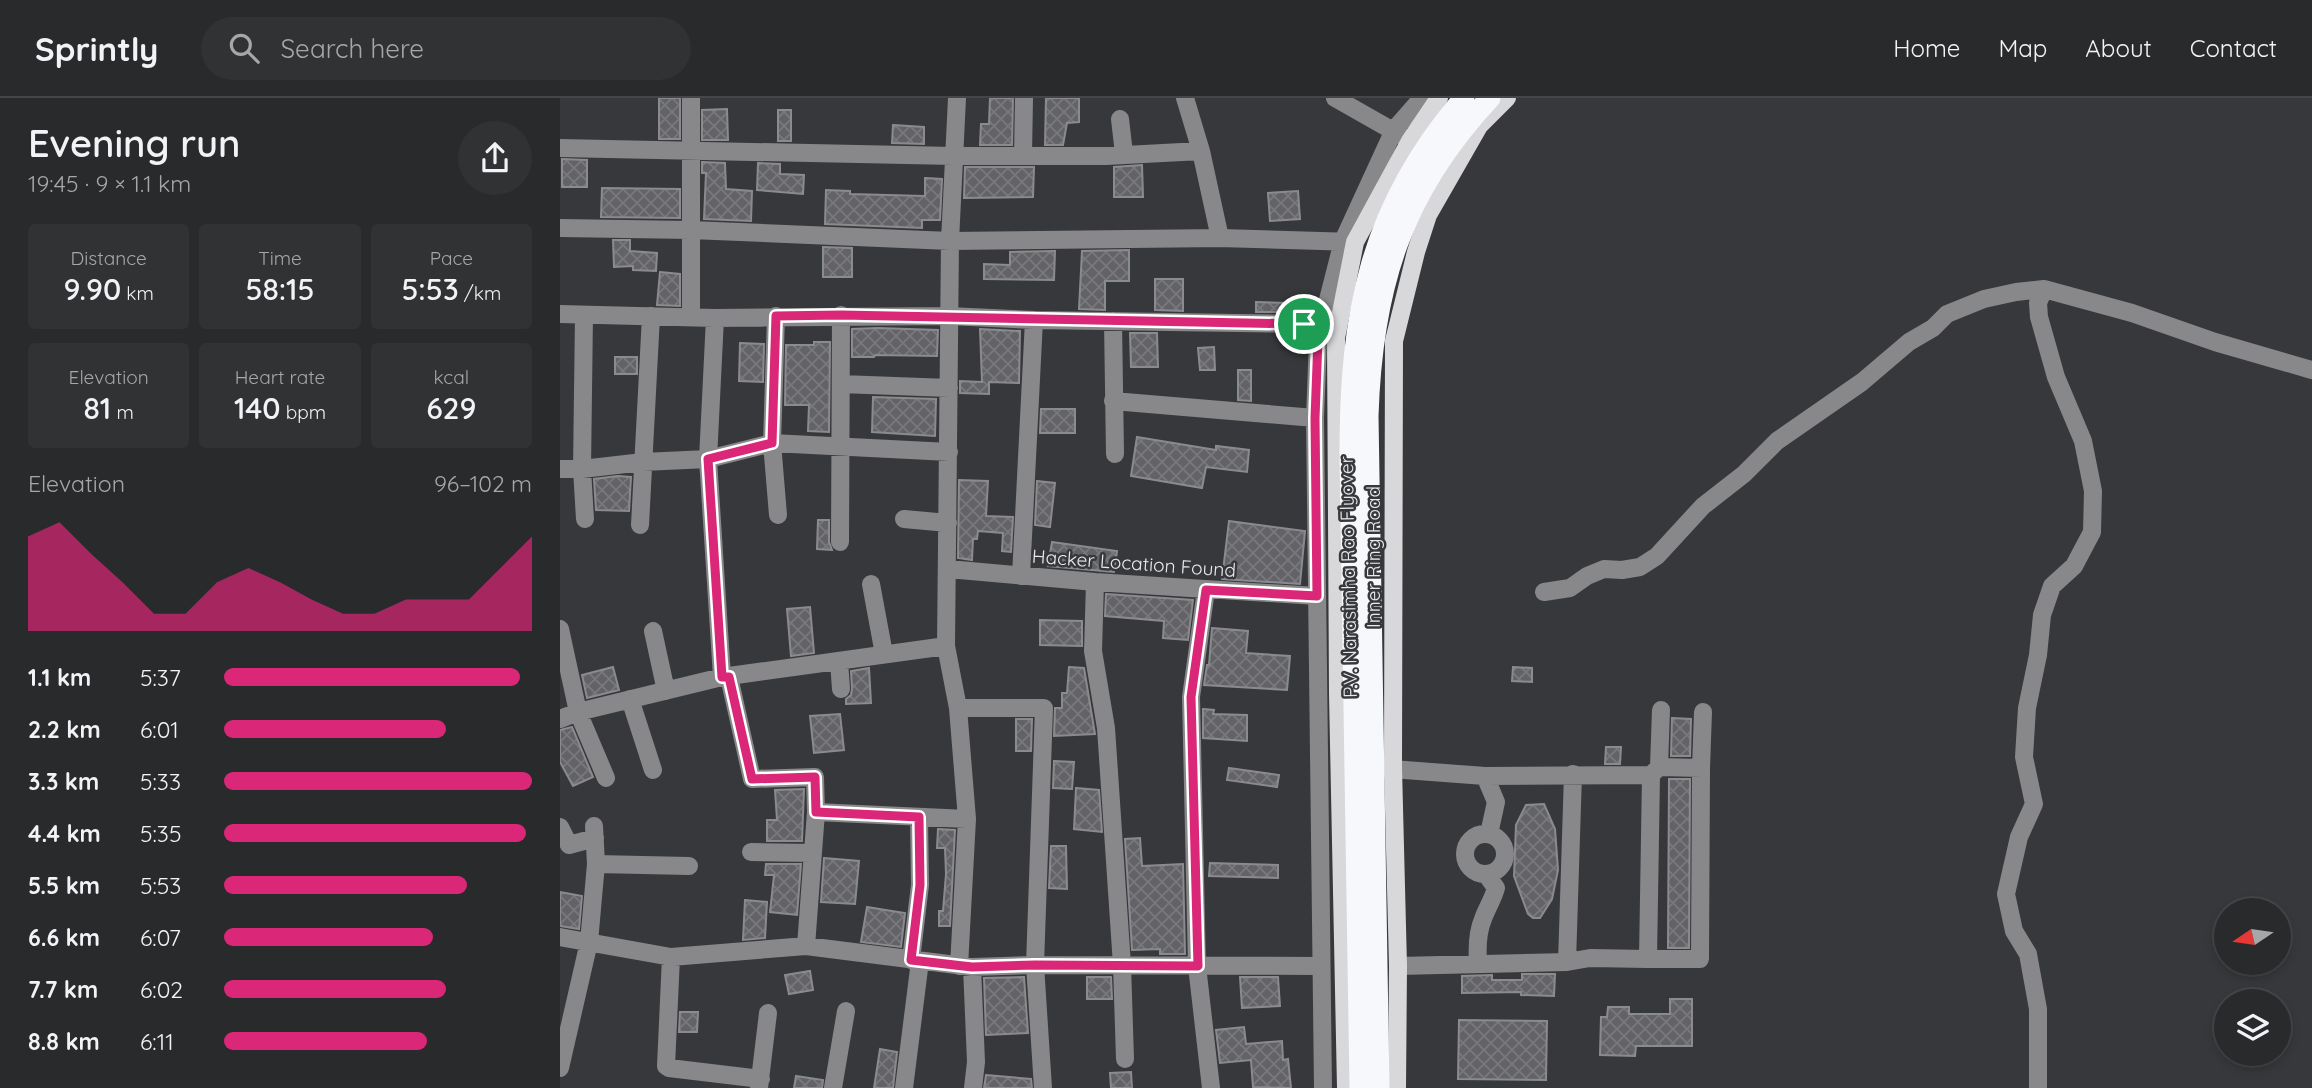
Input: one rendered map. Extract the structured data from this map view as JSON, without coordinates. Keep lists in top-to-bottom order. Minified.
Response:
{"streets":{"highway":["P.V. Narasimha Rao Flyover"],"main road":["Inner Ring Road"],"street":["Hacker Location Found"]},"north":"left","page":{"header":"Sprintly","search":"Search here","nav":["Home","Map","About","Contact"],"heading":["Evening run","19:45 · 9 × 1.1 km"],"stats":[["Distance","9.90 km"],["Time","58:15"],["Pace","5:53 /km"],["Elevation","81 m"],["Heart rate","140 bpm"],["kcal","629"]],"chart":["Elevation","96–102 m"],"list":[{"name":"1.1 km","note":"5:37"},{"name":"2.2 km","note":"6:01"},{"name":"3.3 km","note":"5:33"},{"name":"4.4 km","note":"5:35"},{"name":"5.5 km","note":"5:53"},{"name":"6.6 km","note":"6:07"},{"name":"7.7 km","note":"6:02"},{"name":"8.8 km","note":"6:11"}]}}
